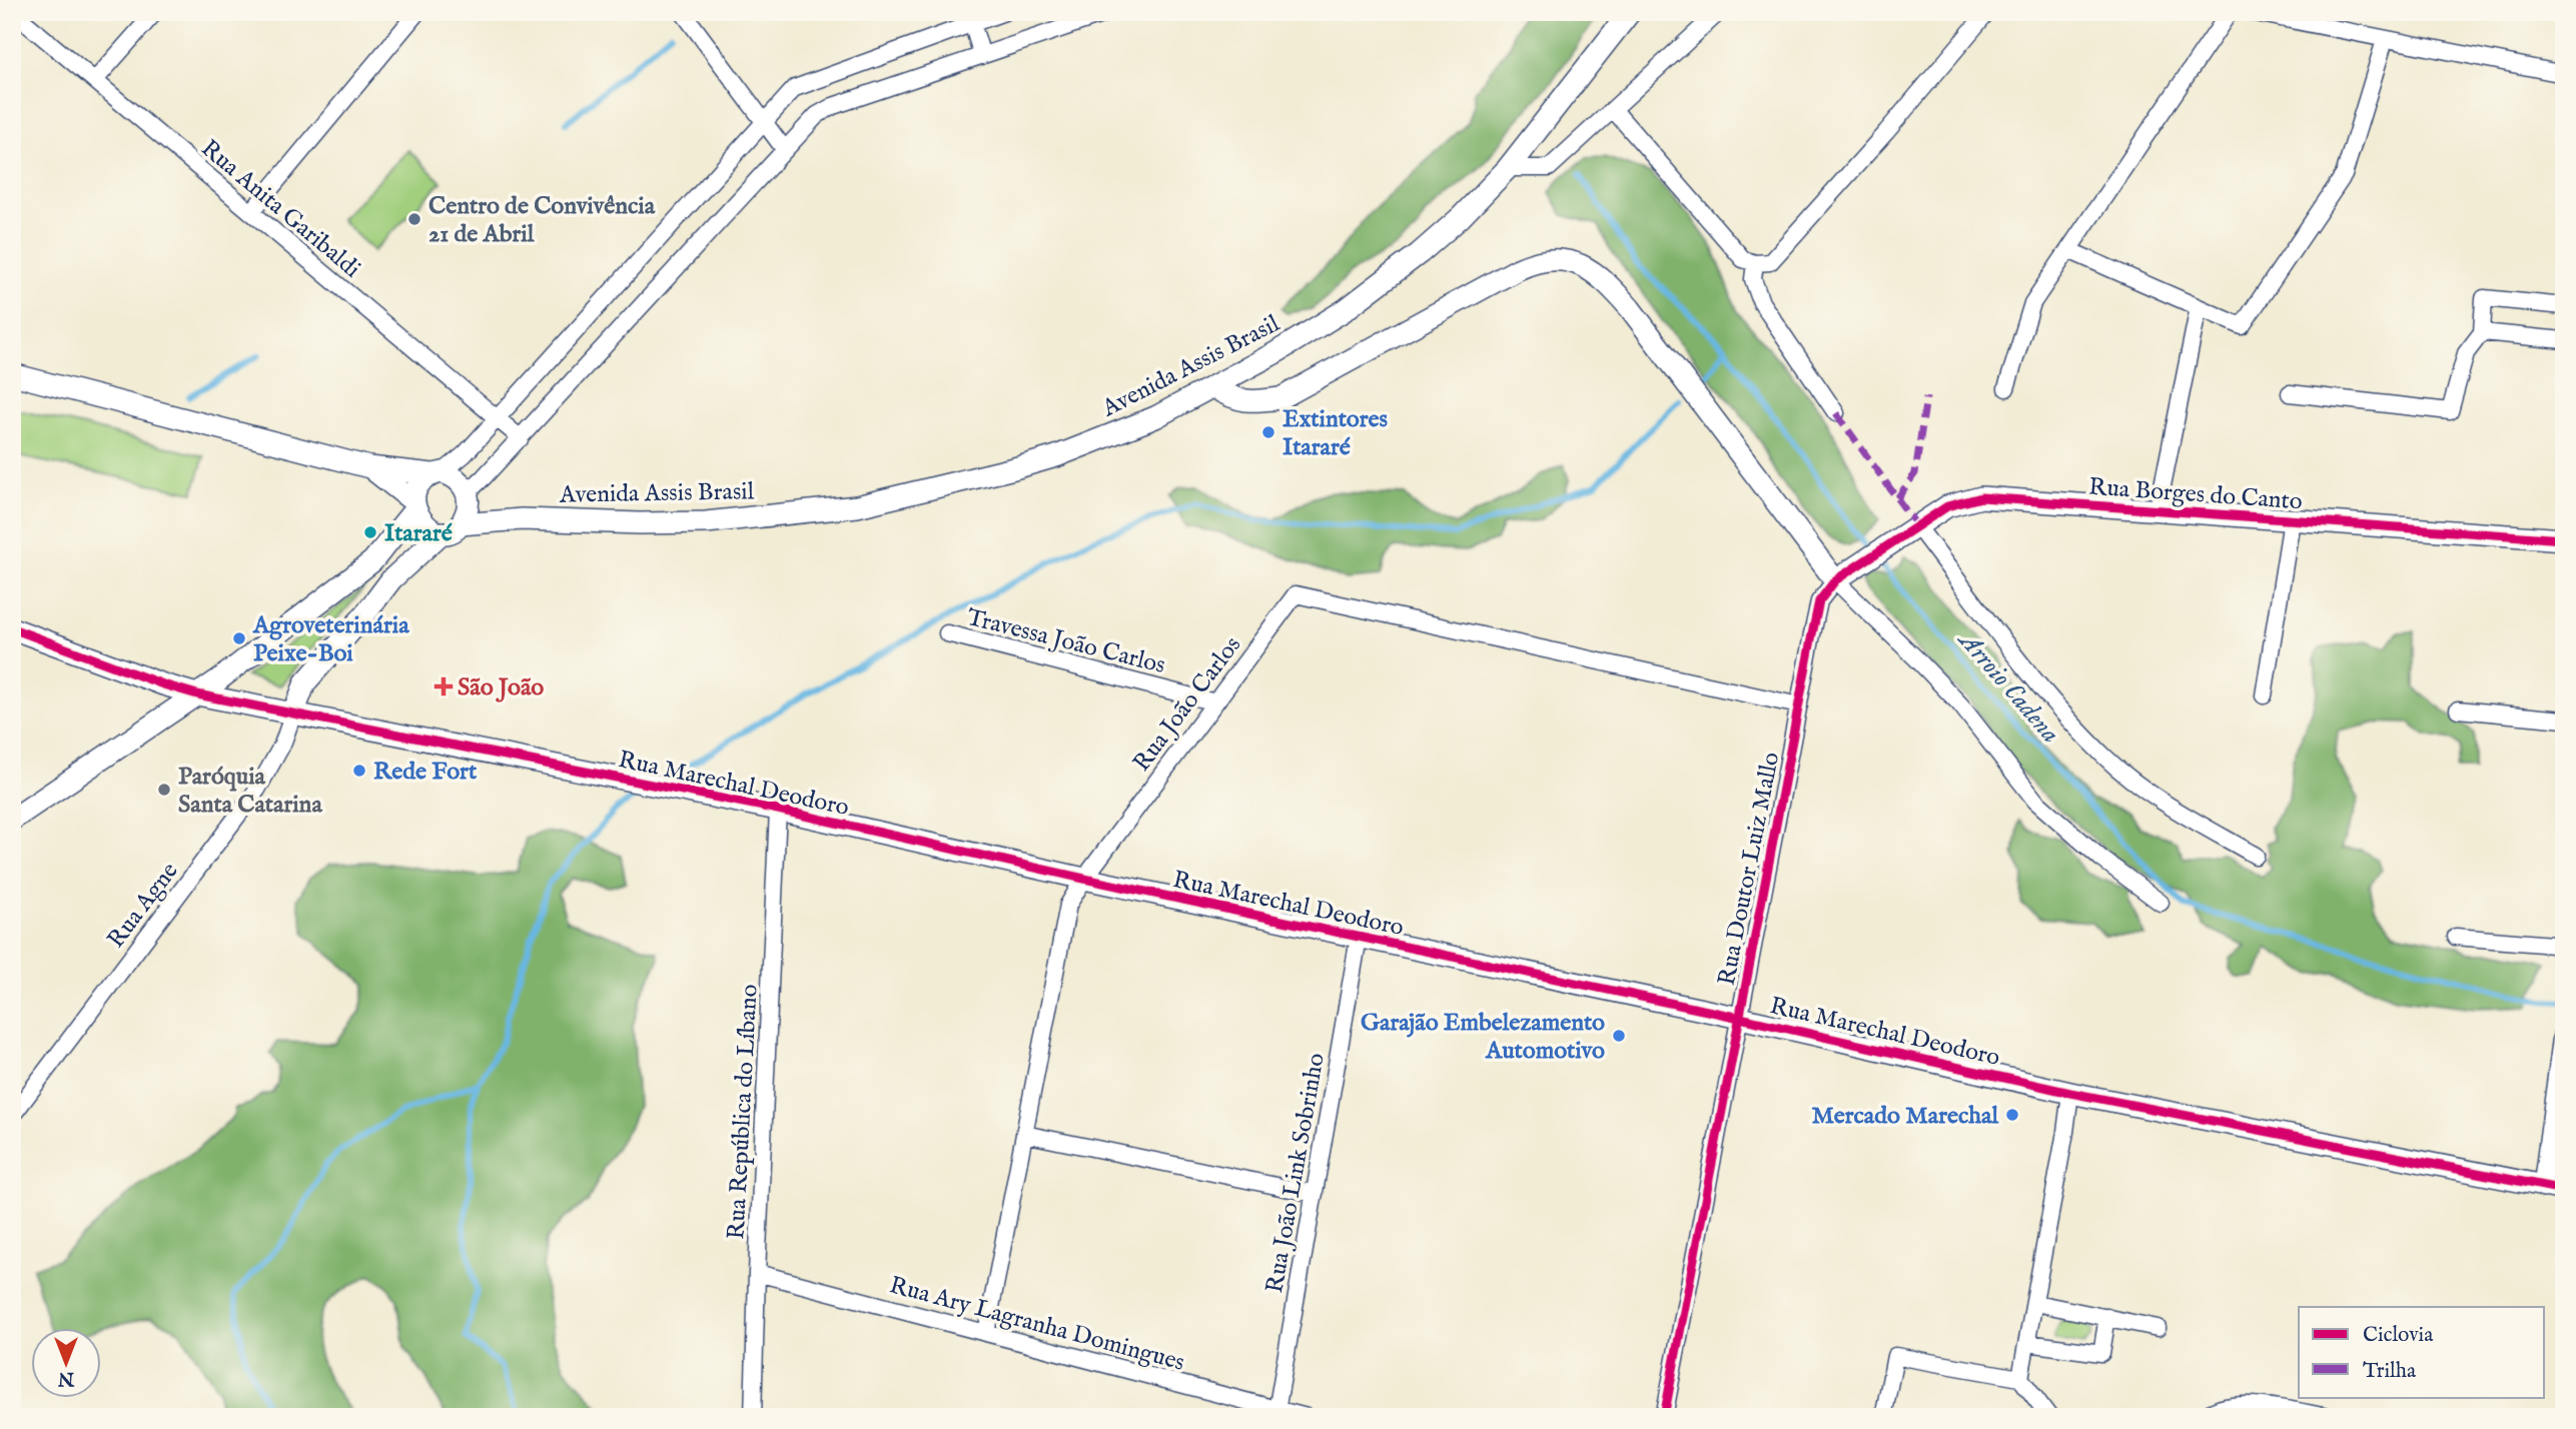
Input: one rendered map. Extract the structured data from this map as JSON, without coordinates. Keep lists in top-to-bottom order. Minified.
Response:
{"streets":{"street":["Rua Anita Garibaldi","Avenida Assis Brasil","Rua Borges do Canto","Travessa João Carlos","Rua João Carlos","Rua Marechal Deodoro","Rua Doutor Luiz Mallo","Rua Agne","Rua República do Líbano","Rua João Link Sobrinho","Rua Ary Lagranha Domingues"]},"crossings":[["Rua Borges do Canto","Rua Doutor Luiz Mallo"],["Travessa João Carlos","Rua João Carlos"],["Rua João Carlos","Rua Marechal Deodoro"],["Rua João Carlos","Rua Doutor Luiz Mallo"],["Rua João Carlos","Rua Ary Lagranha Domingues"],["Rua Marechal Deodoro","Rua Doutor Luiz Mallo"],["Rua Marechal Deodoro","Rua Agne"],["Rua Marechal Deodoro","Rua República do Líbano"],["Rua Marechal Deodoro","Rua João Link Sobrinho"],["Rua República do Líbano","Rua Ary Lagranha Domingues"],["Rua João Link Sobrinho","Rua Ary Lagranha Domingues"]],"water":["Arroio Cadena"],"places":{"other":["Centro de Convivência 21 de Abril","Extintores Itararé","Itararé","Agroveterinária Peixe-Boi","Rede Fort","Paróquia Santa Catarina","Garajão Embelezamento Automotivo","Mercado Marechal"],"health":["São João"]},"legend":["Ciclovia","Trilha"],"north":"bottom"}
